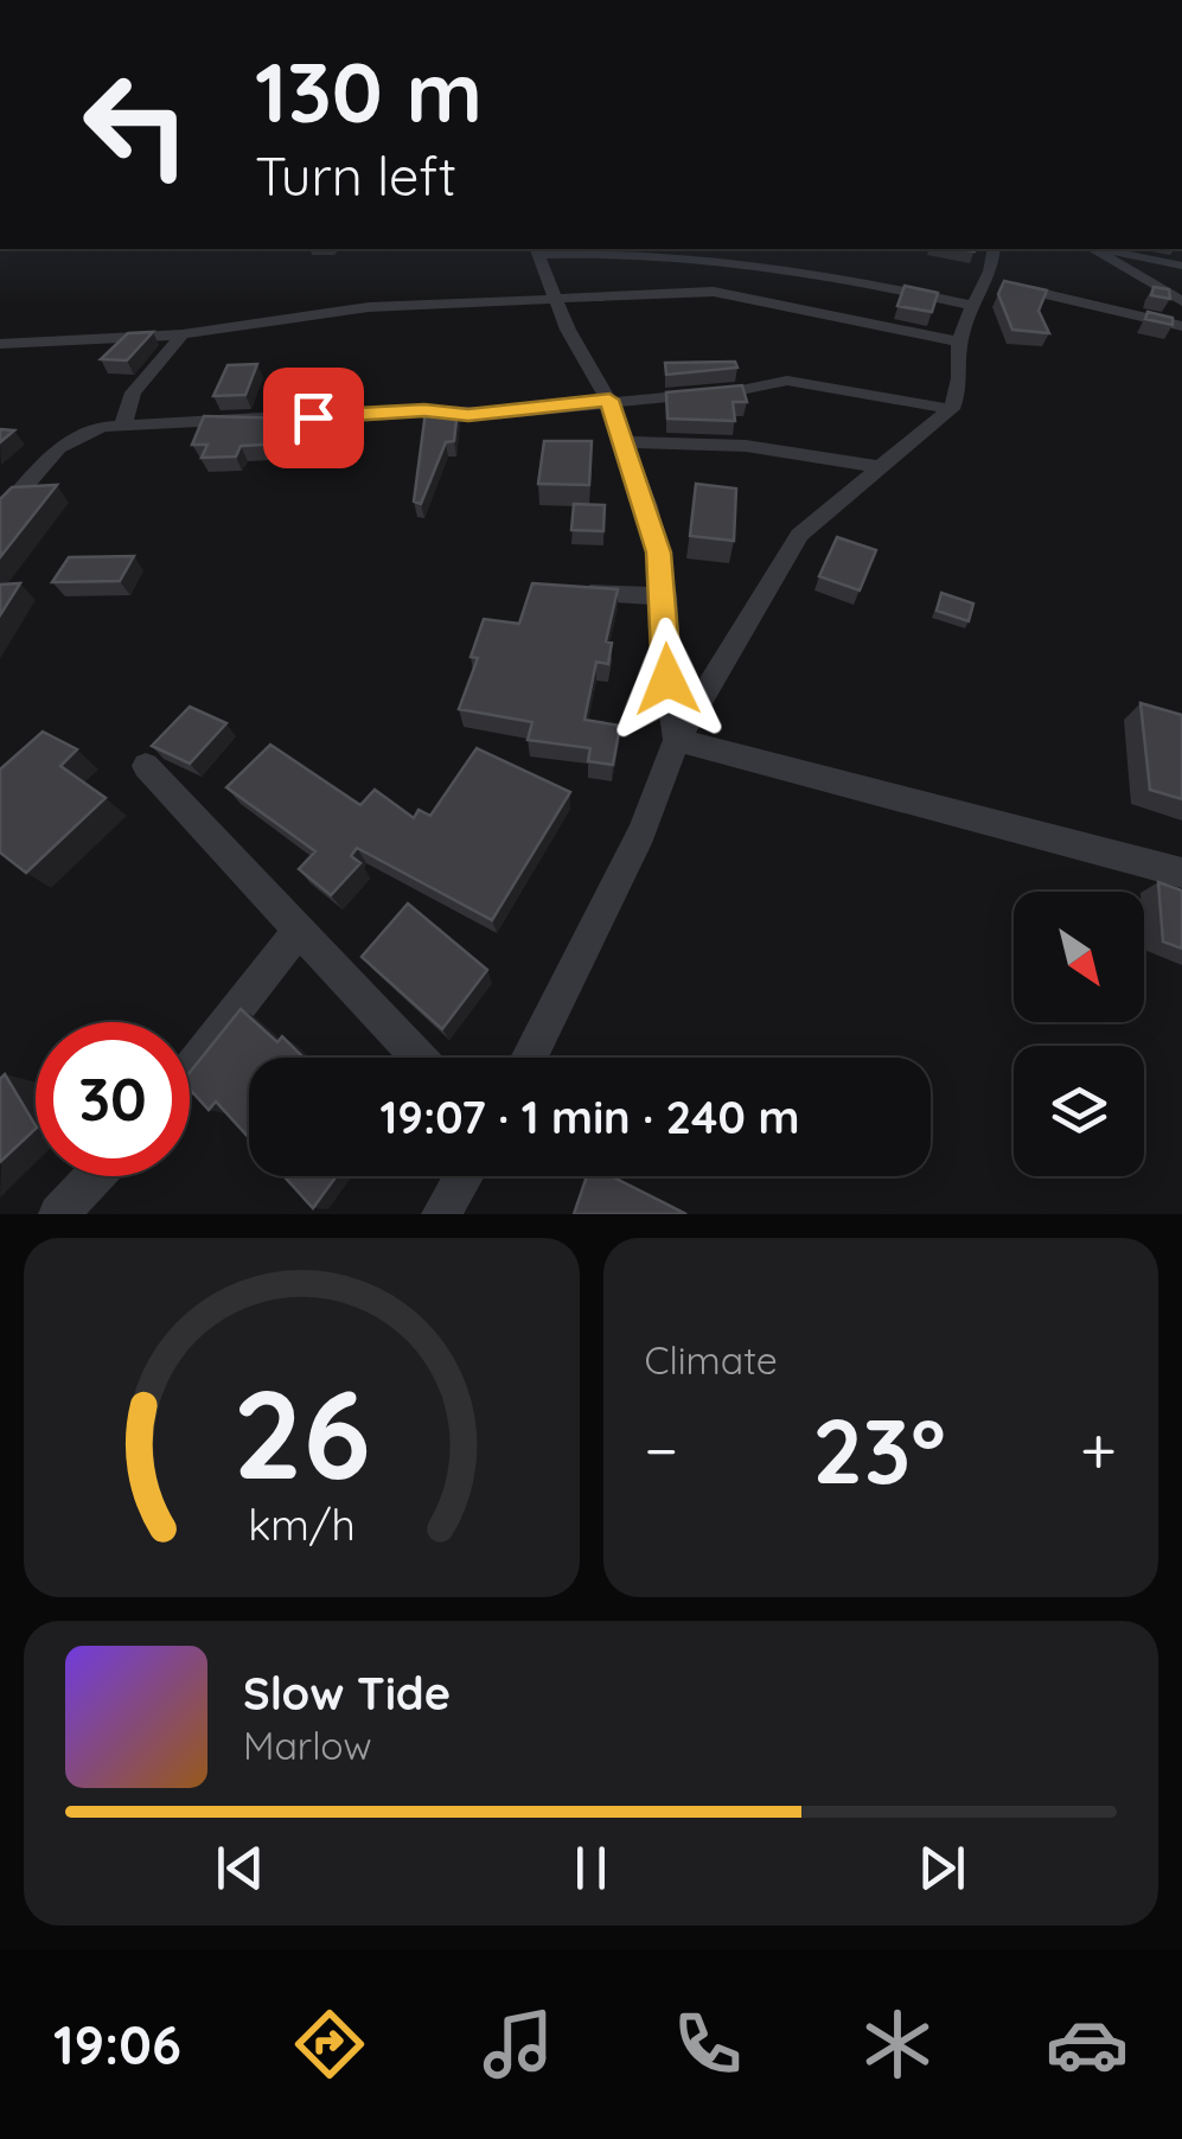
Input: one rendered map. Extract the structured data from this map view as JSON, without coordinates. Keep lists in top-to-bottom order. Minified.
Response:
{"north":"bottom right","page":{"turn":["130 m","Turn left"],"limit":"30","trip":"19:07 · 1 min · 240 m","tile":"Climate","heat":["−","23°","+"],"song":["Slow Tide","Marlow"],"tabs":"19:06","gauge":["26","km/h"]}}
